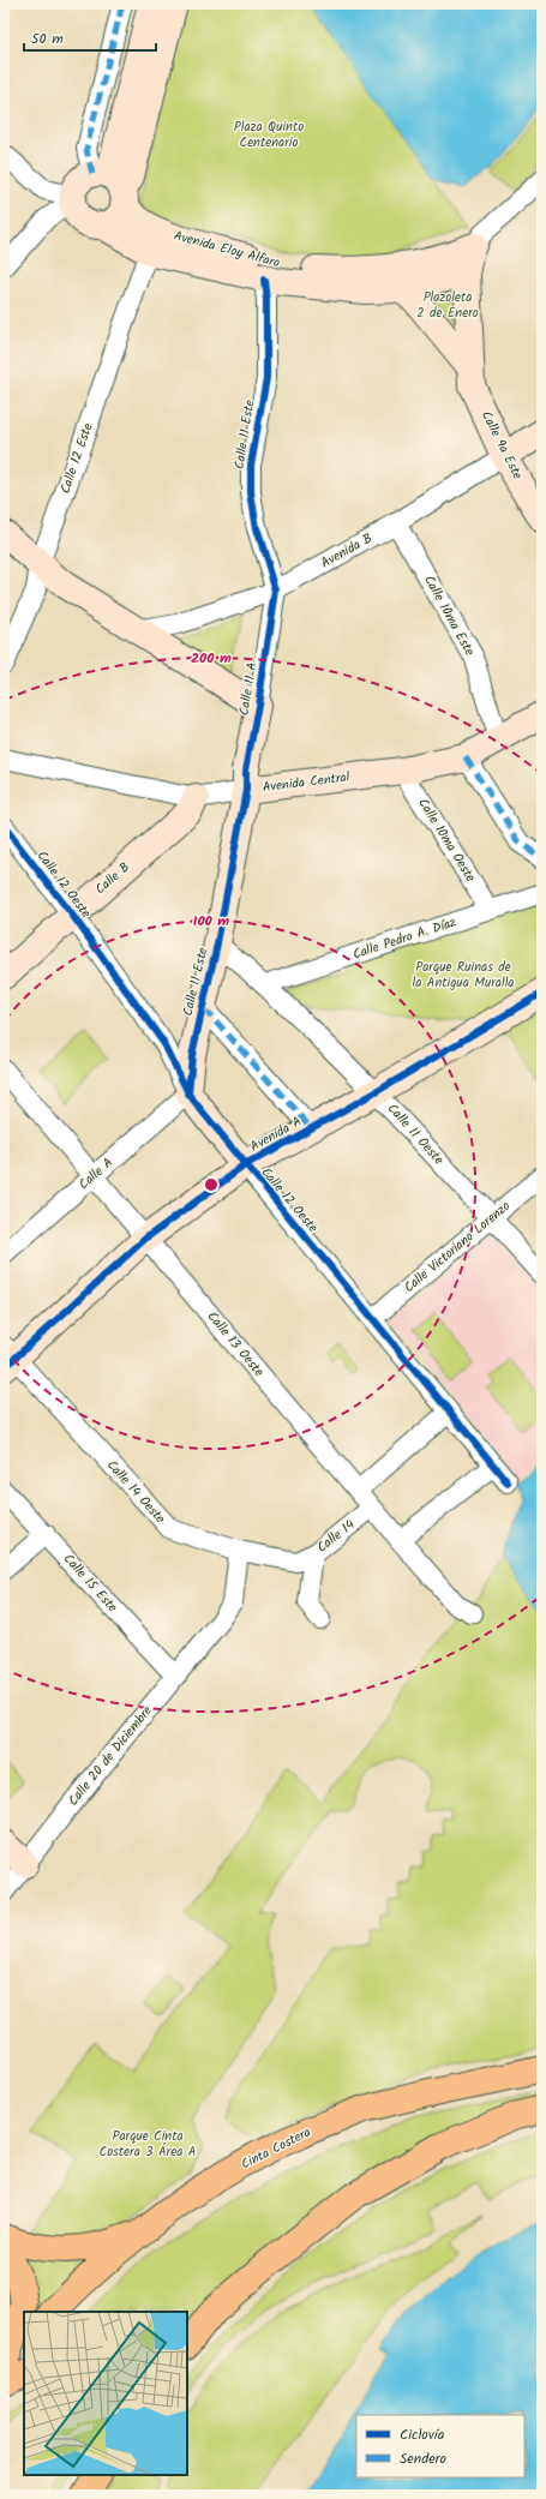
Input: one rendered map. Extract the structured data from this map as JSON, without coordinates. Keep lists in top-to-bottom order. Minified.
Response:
{"streets":{"main road":["Cinta Costera"],"street":["Avenida Eloy Alfaro","Calle 11 Este","Calle 9a Este","Calle 12 Este","Avenida B","Calle 10ma Este","Calle 11 A","Avenida Central","Calle 10ma Oeste","Calle B","Calle 12 Oeste","Calle Pedro A. Díaz","Avenida A","Calle 11 Oeste","Calle A","Calle Victoriano Lorenzo","Calle 13 Oeste","Calle 14 Oeste","Calle 14","Calle 15 Este","Calle 20 de Diciembre"]},"crossings":[["Avenida Eloy Alfaro","Calle 11 Este"],["Avenida Eloy Alfaro","Calle 9a Este"],["Avenida Eloy Alfaro","Calle 12 Este"],["Calle 11 Este","Avenida B"],["Calle 11 Este","Calle 11 A"],["Calle 11 Este","Avenida Central"],["Calle 11 Este","Calle 12 Oeste"],["Calle 11 Este","Calle 11 Oeste"],["Calle 11 Este","Calle A"],["Calle 9a Este","Avenida B"],["Avenida B","Calle 10ma Este"],["Avenida B","Calle 11 A"],["Calle 10ma Este","Avenida Central"],["Calle 11 A","Avenida Central"],["Avenida Central","Calle 10ma Oeste"],["Avenida Central","Calle B"],["Calle 10ma Oeste","Calle Pedro A. Díaz"],["Calle B","Calle 12 Oeste"],["Calle 12 Oeste","Avenida A"],["Calle 12 Oeste","Calle A"],["Calle 12 Oeste","Calle Victoriano Lorenzo"],["Calle Pedro A. Díaz","Calle 11 Oeste"],["Avenida A","Calle 11 Oeste"],["Avenida A","Calle 13 Oeste"],["Avenida A","Calle 14 Oeste"],["Calle 11 Oeste","Calle Victoriano Lorenzo"],["Calle A","Calle 13 Oeste"],["Calle 13 Oeste","Calle 14"],["Calle 14 Oeste","Calle 14"],["Calle 14 Oeste","Calle 20 de Diciembre"],["Calle 14","Calle 20 de Diciembre"],["Calle 15 Este","Calle 20 de Diciembre"]],"parks":["Plaza Quinto Centenario","Plazoleta 2 de Enero","Parque Ruinas de la Antigua Muralla","Parque Cinta Costera 3 Área A"],"legend":["Ciclovía","Sendero"],"scale_bar":"50 m","rings":["200 m","100 m"]}
